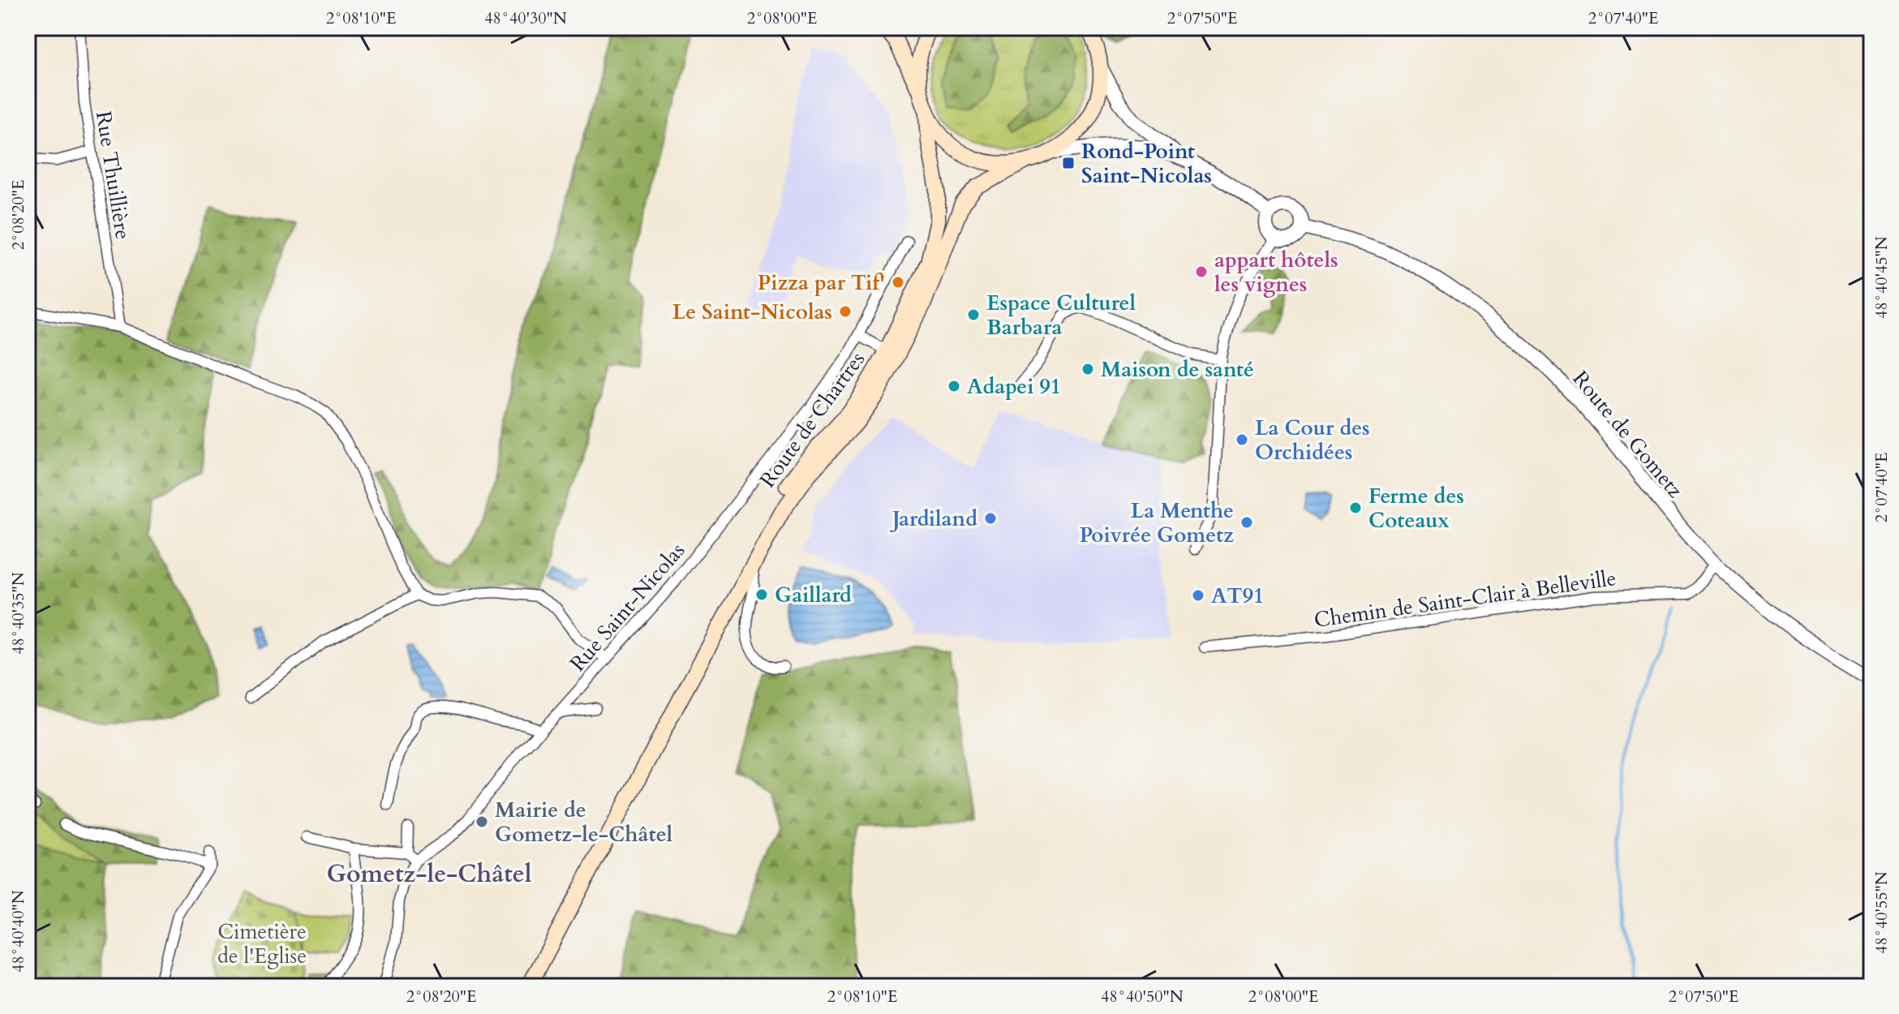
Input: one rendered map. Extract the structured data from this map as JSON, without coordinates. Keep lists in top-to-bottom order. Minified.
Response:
{"streets":{"main road":["Route de Chartres"],"street":["Rue Thuillière","Route de Gometz","Chemin de Saint-Clair à Belleville","Rue Saint-Nicolas"]},"crossings":[["Route de Gometz","Chemin de Saint-Clair à Belleville"]],"districts":["Gometz-le-Châtel"],"parks":["Cimetière de l'Eglise"],"places":{"transit":["Rond-Point Saint-Nicolas"],"other":["appart hôtels les vignes","Pizza par Tif'","Le Saint-Nicolas","Espace Culturel Barbara","Maison de santé","Adapei 91","La Cour des Orchidées","Ferme des Coteaux","Jardiland","La Menthe Poivrée Gometz","Gaillard","AT91","Mairie de Gometz-le-Châtel"]},"coordinates":["2°08'10\"E","48°40'30\"N","2°08'00\"E","2°07'50\"E","2°07'40\"E","2°08'20\"E","48°40'45\"N","48°40'35\"N","48°40'55\"N","48°40'40\"N","48°40'50\"N"]}
